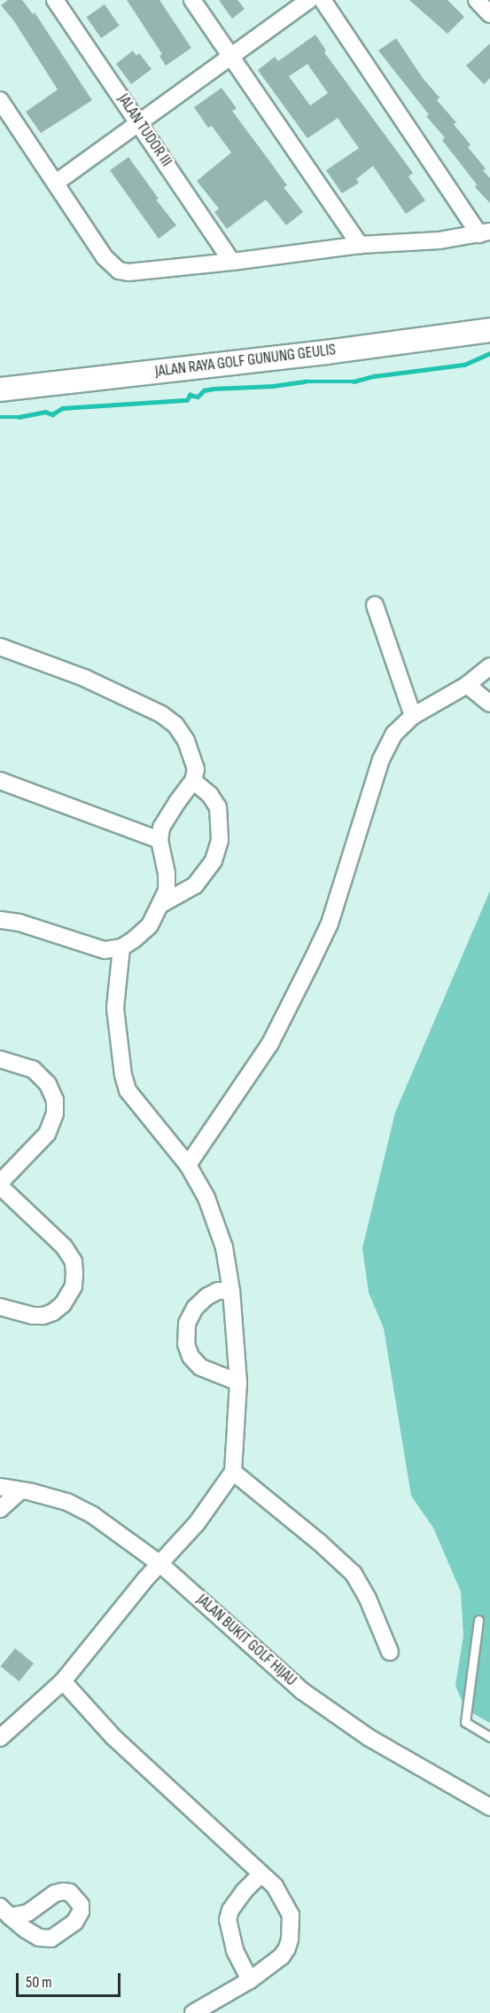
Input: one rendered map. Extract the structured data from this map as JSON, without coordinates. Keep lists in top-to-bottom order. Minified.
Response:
{"streets":{"main road":["JALAN RAYA GOLF GUNUNG GEULIS"],"street":["JALAN TUDOR III","JALAN BUKIT GOLF HIJAU"]},"scale_bar":"50 m"}
